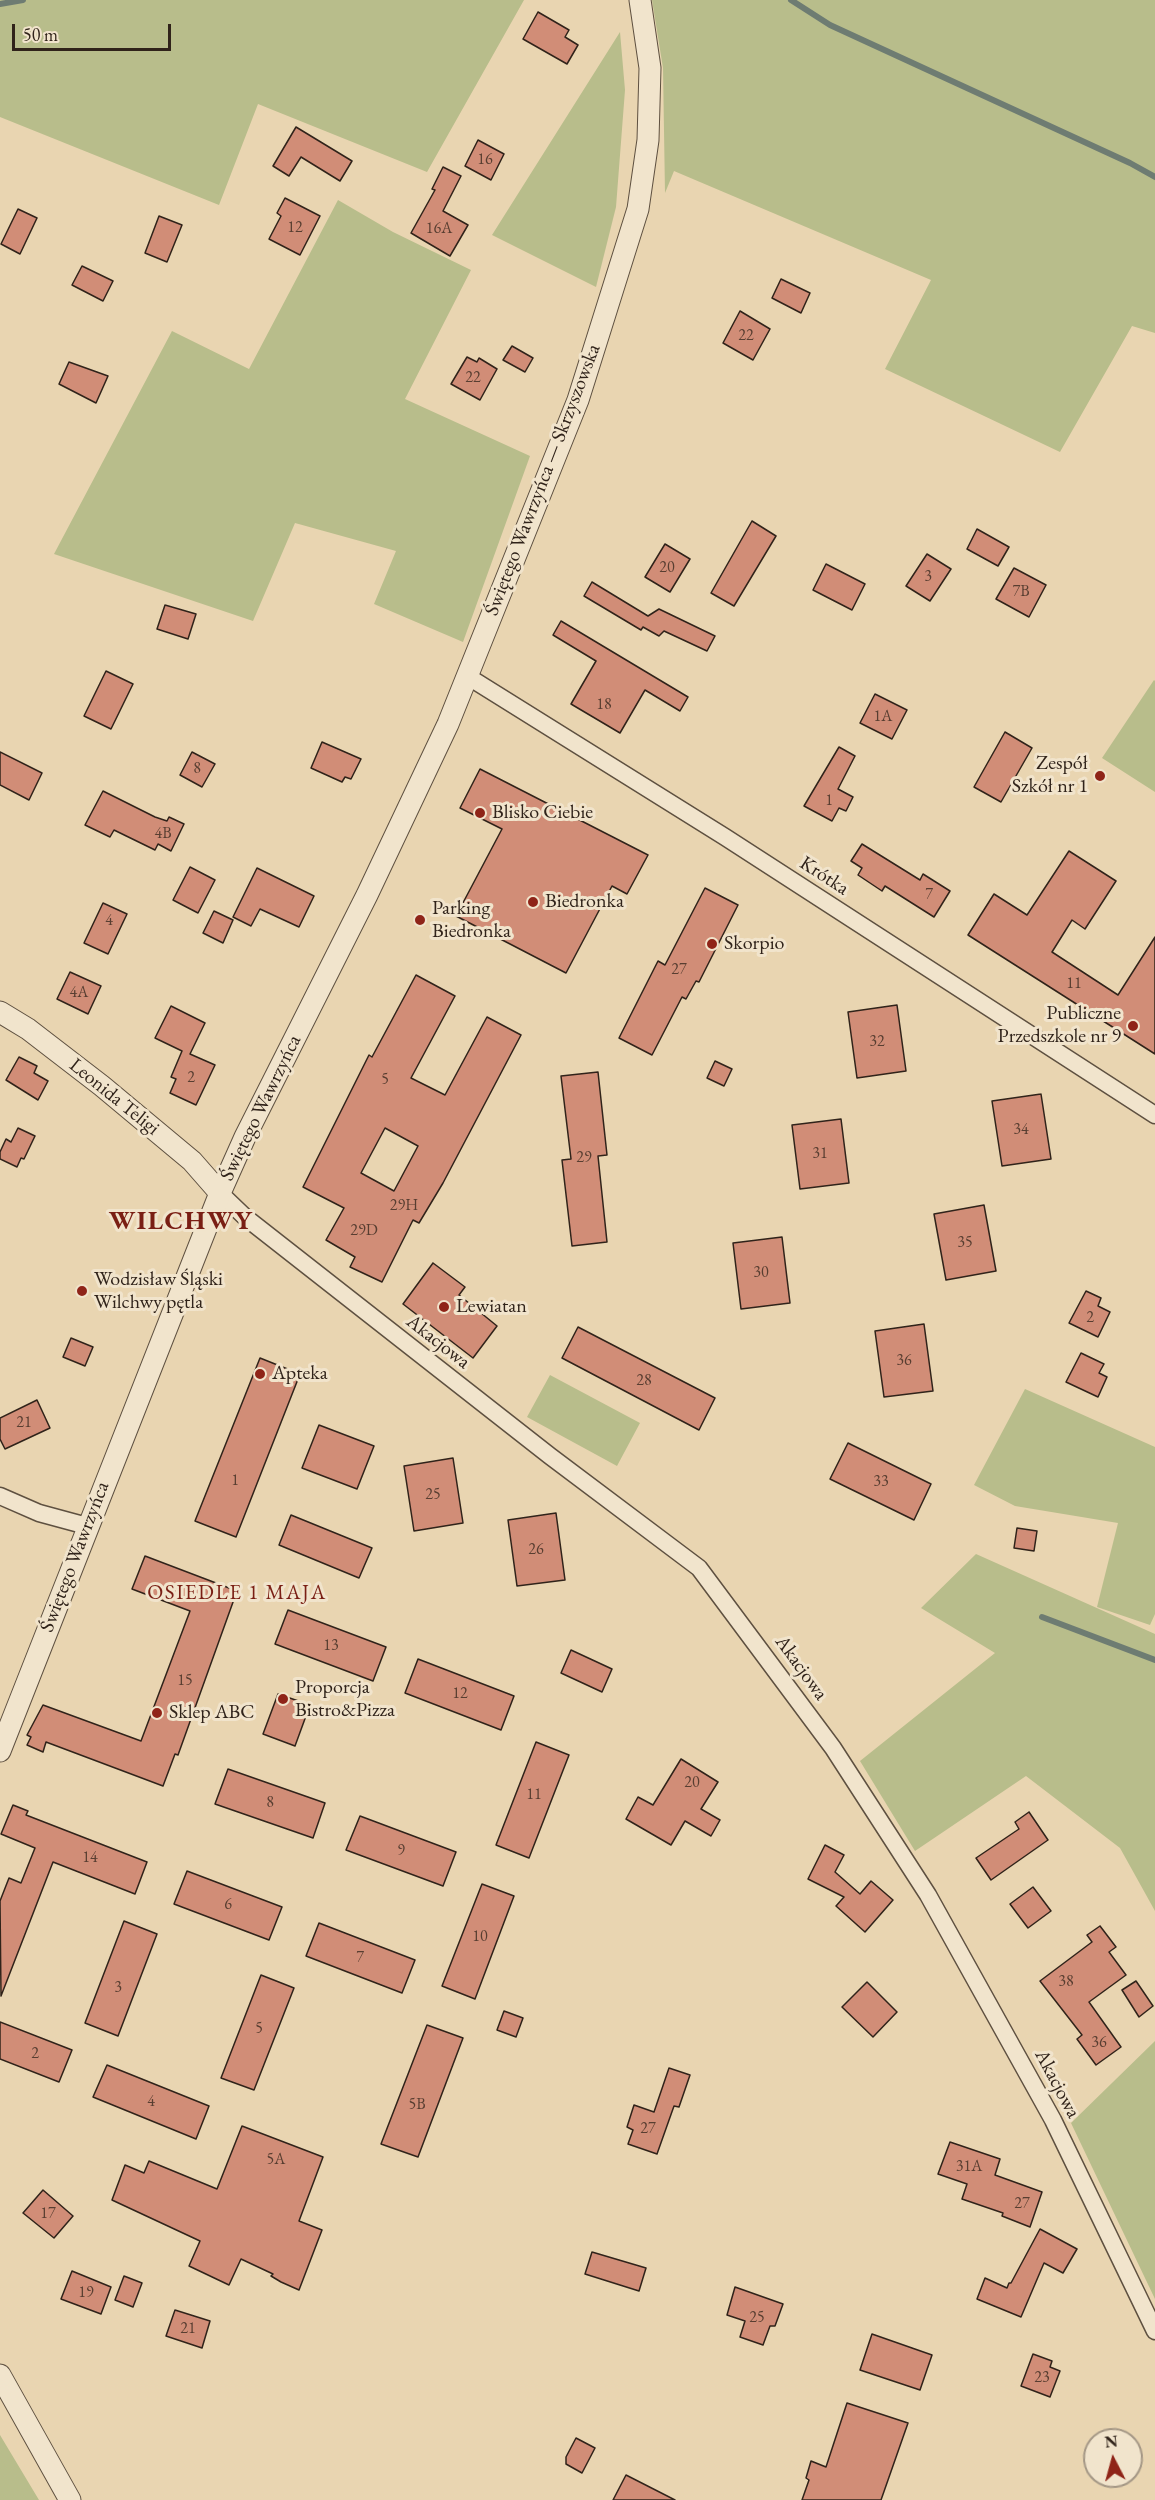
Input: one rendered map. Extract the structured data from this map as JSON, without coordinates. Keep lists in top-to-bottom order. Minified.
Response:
{"streets":{"street":["Świętego Wawrzyńca — Skrzyszowska","Krótka","Leonida Teligi","Świętego Wawrzyńca","Akacjowa"]},"crossings":[["Świętego Wawrzyńca — Skrzyszowska","Krótka"],["Świętego Wawrzyńca — Skrzyszowska","Świętego Wawrzyńca"],["Krótka","Świętego Wawrzyńca"],["Leonida Teligi","Świętego Wawrzyńca"],["Leonida Teligi","Akacjowa"],["Świętego Wawrzyńca","Akacjowa"]],"districts":["WILCHWY","OSIEDLE 1 MAJA"],"places":["Zespół Szkół nr 1","Blisko Ciebie","Biedronka","Parking Biedronka","Skorpio","Publiczne Przedszkole nr 9","Wodzisław Śląski Wilchwy pętla","Lewiatan","Apteka","Proporcja Bistro&Pizza","Sklep ABC"],"house_numbers":["16","12","16A","22","22","20","3","7B","18","1A","8","1","4B","7","4","27","11","4A","32","2","5","34","31","29","29H","29D","35","30","2","36","28","21","1","33","25","26","13","15","12","20","11","8","9","14","6","10","7","38","3","5","36","2","4","5B","27","5A","31A","27","17","19","25","21","23"],"scale_bar":"50 m","north":"top"}
